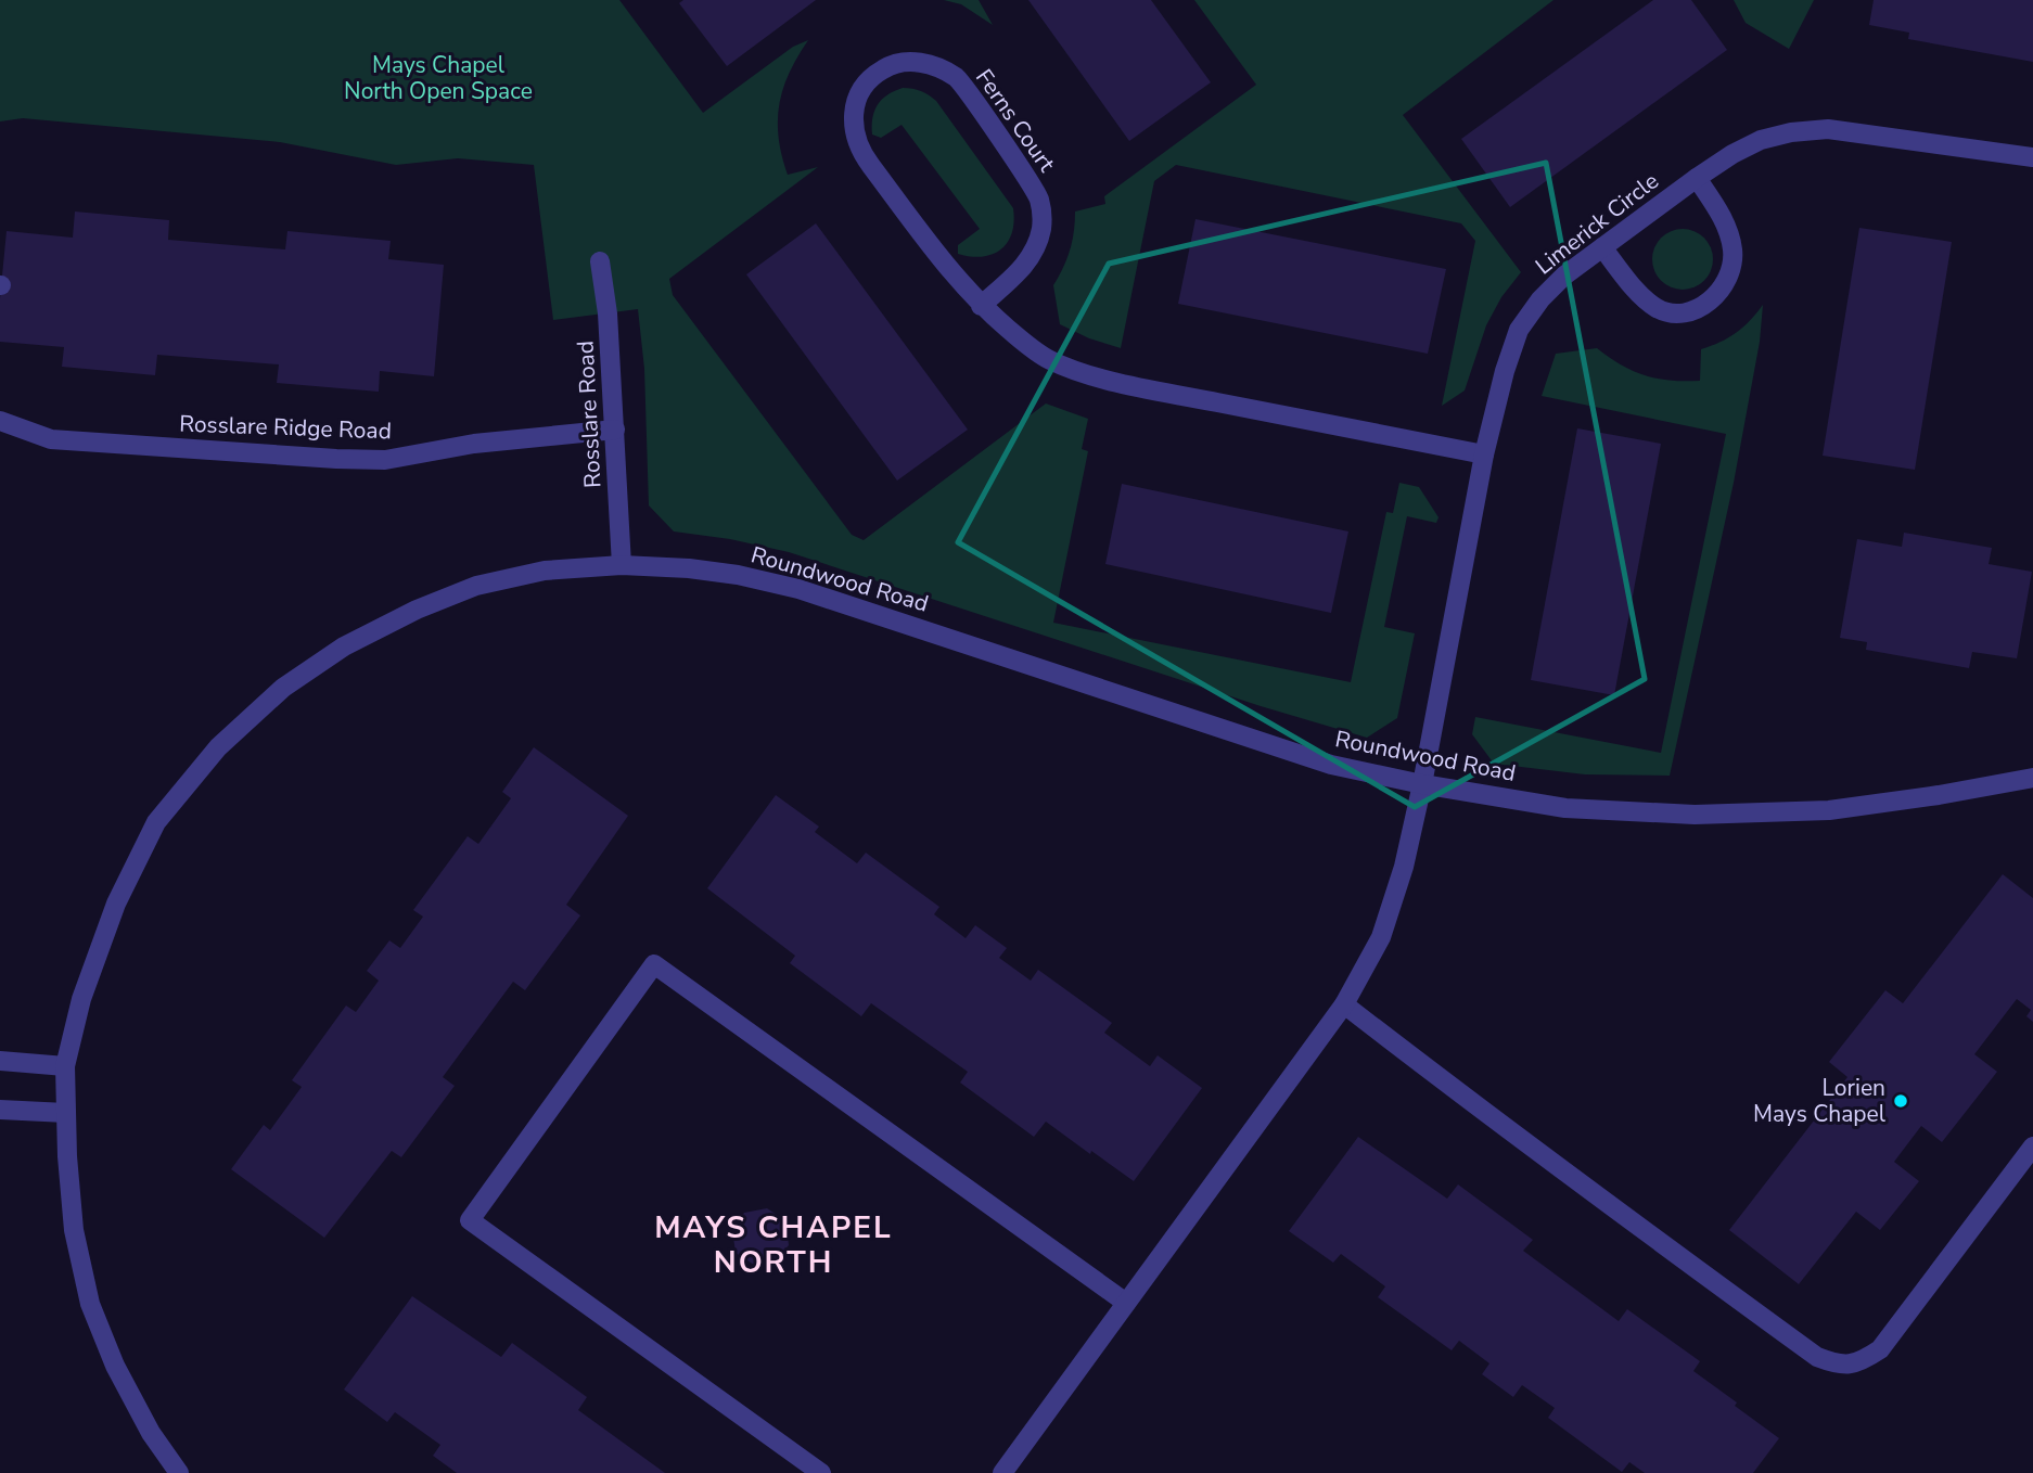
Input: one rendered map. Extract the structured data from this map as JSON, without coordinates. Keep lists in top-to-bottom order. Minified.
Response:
{"streets":{"street":["Ferns Court","Limerick Circle","Rosslare Road","Rosslare Ridge Road","Roundwood Road"]},"crossings":[["Ferns Court","Limerick Circle"],["Limerick Circle","Roundwood Road"],["Rosslare Road","Rosslare Ridge Road"],["Rosslare Road","Roundwood Road"]],"districts":["MAYS CHAPEL NORTH"],"parks":["Mays Chapel North Open Space"],"places":["Lorien Mays Chapel"]}
